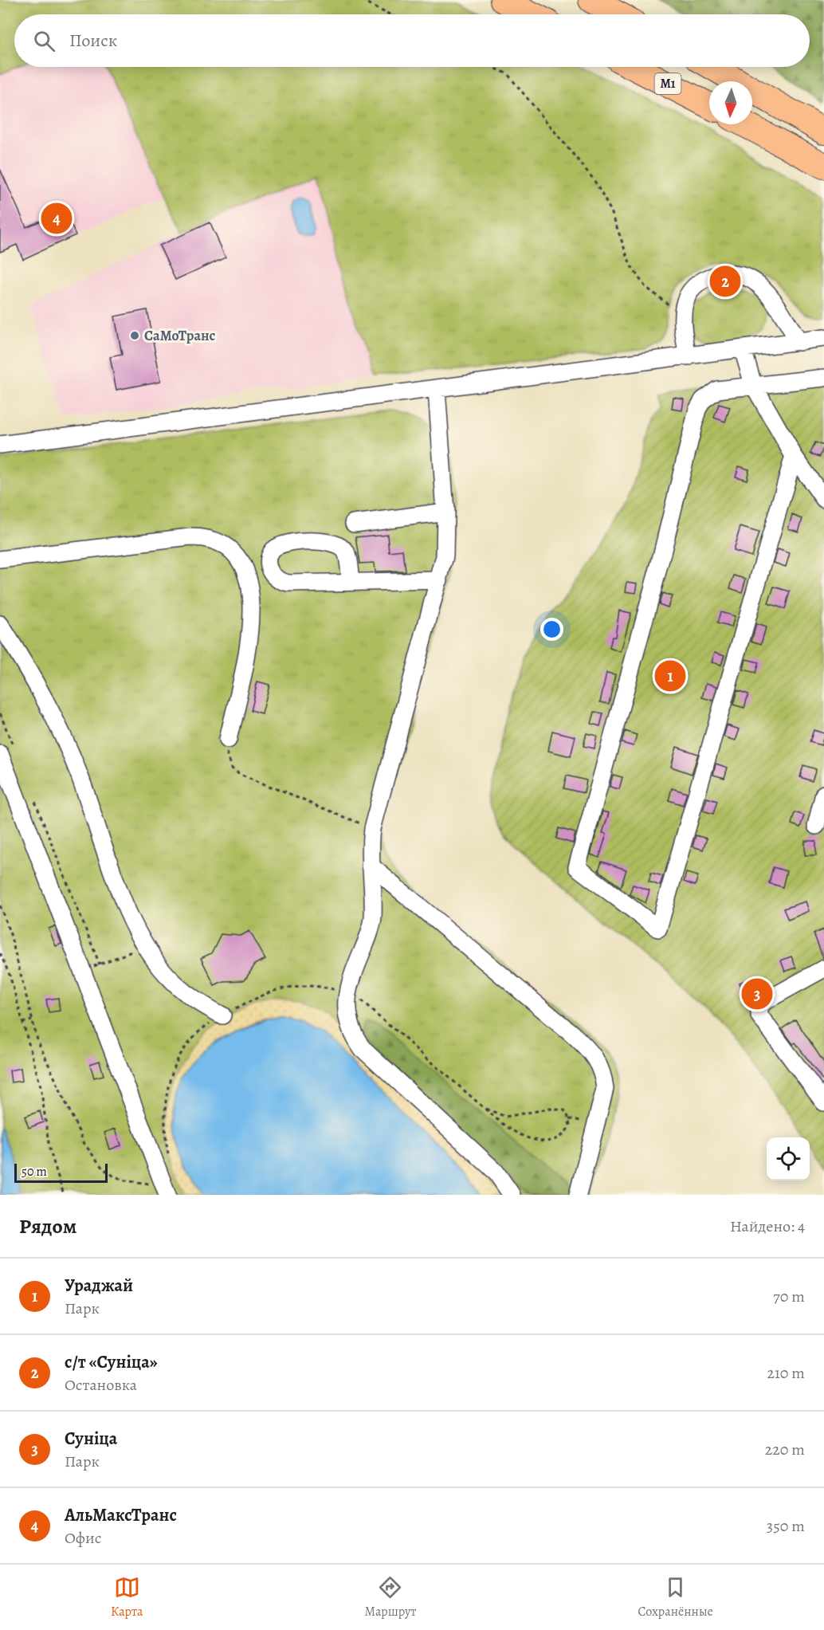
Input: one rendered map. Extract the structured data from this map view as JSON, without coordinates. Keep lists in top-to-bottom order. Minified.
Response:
{"streets":{"highway":["М1"]},"places":["СаМоТранс"],"scale_bar":"50 m","north":"bottom","page":{"search":"Поиск","pins":["4","2","1","3"],"scale":"50 m","heading":["Рядом","Найдено: 4"],"list":[{"mark":"1","name":"Ураджай","note":"Парк","value":"70 m"},{"mark":"2","name":"с/т «Суніца»","note":"Остановка","value":"210 m"},{"mark":"3","name":"Суніца","note":"Парк","value":"220 m"},{"mark":"4","name":"АльМаксТранс","note":"Офис","value":"350 m"}],"nav":["Карта","Маршрут","Сохранённые"]}}
